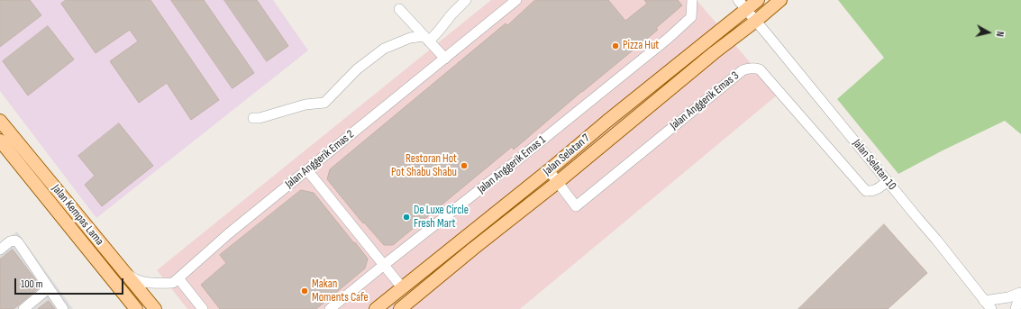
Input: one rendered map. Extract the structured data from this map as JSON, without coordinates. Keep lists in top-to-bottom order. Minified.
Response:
{"streets":{"main road":["Jalan Selatan 7","Jalan Kempas Lama"],"street":["Jalan Anggerik Emas 3","Jalan Anggerik Emas 2","Jalan Anggerik Emas 1","Jalan Selatan 10"]},"crossings":[["Jalan Anggerik Emas 3","Jalan Selatan 7"],["Jalan Anggerik Emas 3","Jalan Selatan 10"],["Jalan Selatan 7","Jalan Selatan 10"]],"places":["Pizza Hut","Restoran Hot Pot Shabu Shabu","De Luxe Circle Fresh Mart","Makan Moments Cafe"],"scale_bar":"100 m","north":"right"}
